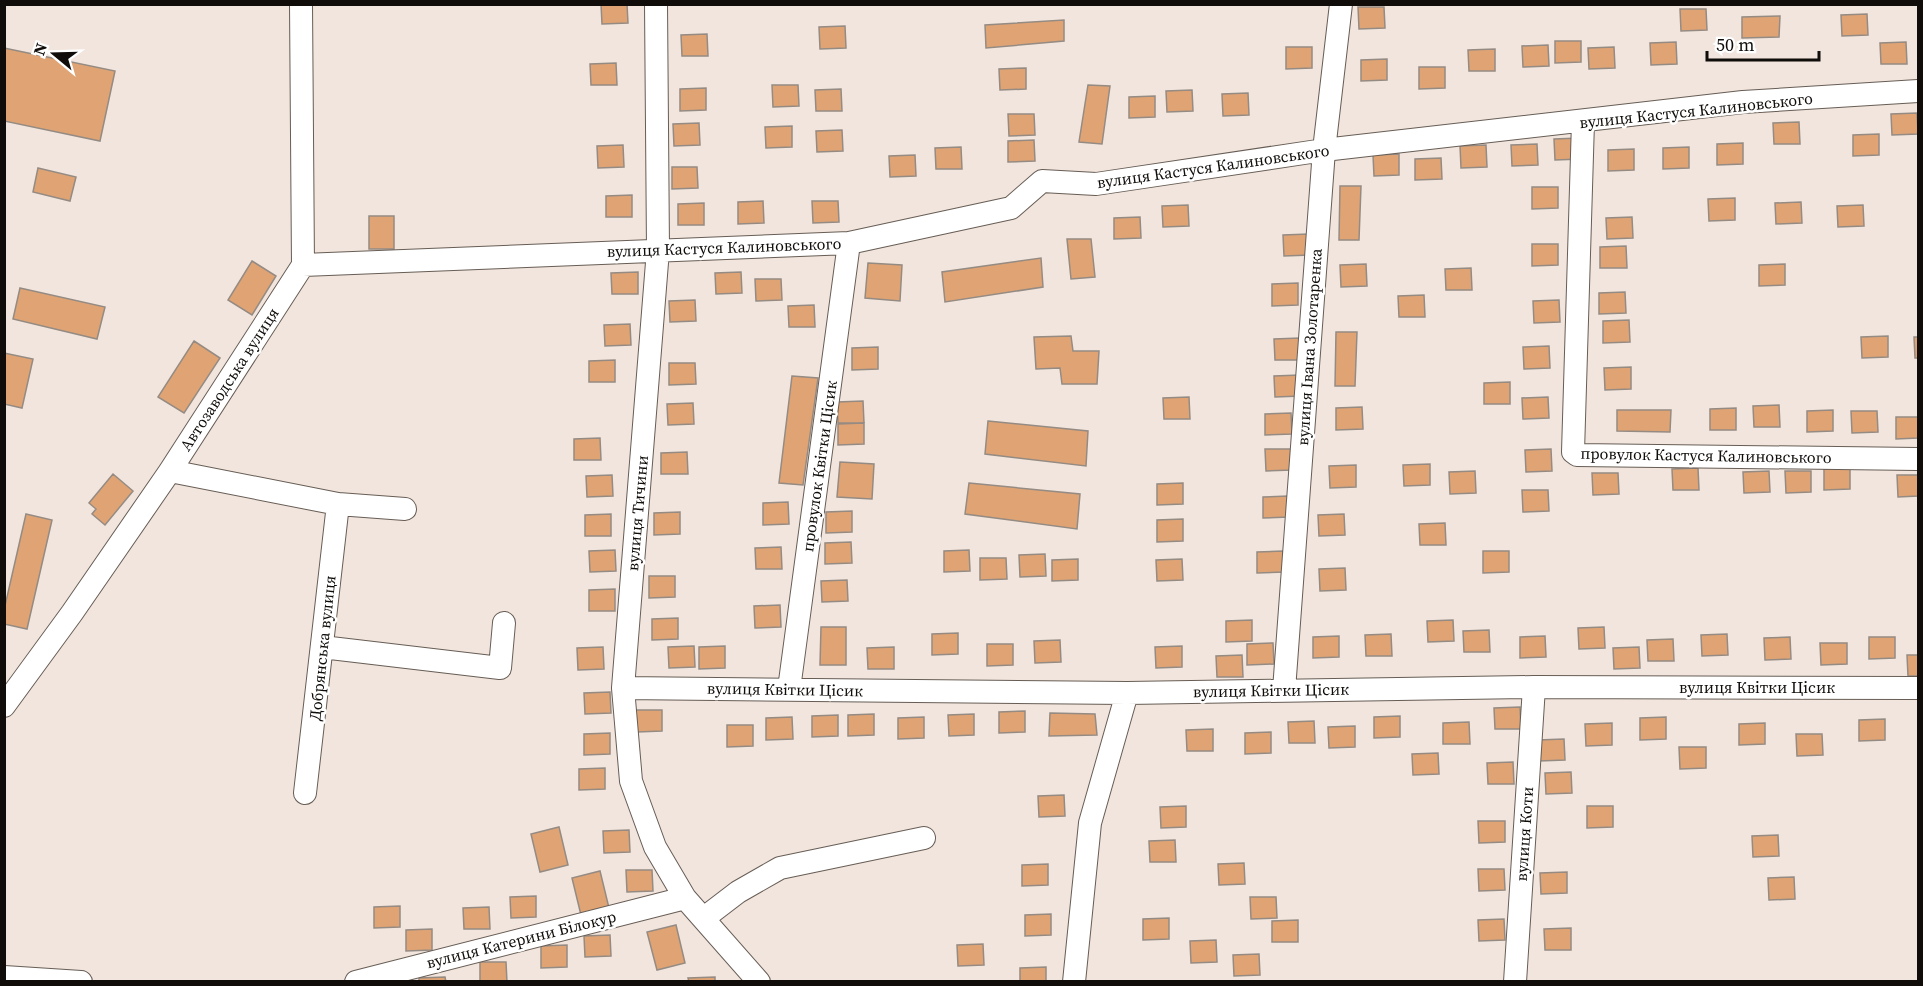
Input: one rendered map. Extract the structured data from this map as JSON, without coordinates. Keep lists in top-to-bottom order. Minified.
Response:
{"streets":{"street":["вулиця Кастуся Калиновського","вулиця Івана Золотаренка","Автозаводська вулиця","провулок Кастуся Калиновського","провулок Квітки Цісик","вулиця Тичини","Добрянська вулиця","вулиця Квітки Цісик","вулиця Коти","вулиця Катерини Білокур"]},"crossings":[["вулиця Кастуся Калиновського","вулиця Івана Золотаренка"],["вулиця Кастуся Калиновського","Автозаводська вулиця"],["вулиця Кастуся Калиновського","провулок Кастуся Калиновського"],["вулиця Кастуся Калиновського","провулок Квітки Цісик"],["вулиця Кастуся Калиновського","вулиця Тичини"],["вулиця Івана Золотаренка","вулиця Квітки Цісик"],["провулок Квітки Цісик","вулиця Квітки Цісик"],["вулиця Тичини","вулиця Квітки Цісик"],["вулиця Тичини","вулиця Катерини Білокур"],["вулиця Квітки Цісик","вулиця Коти"]],"scale_bar":"50 m","north":"left"}
